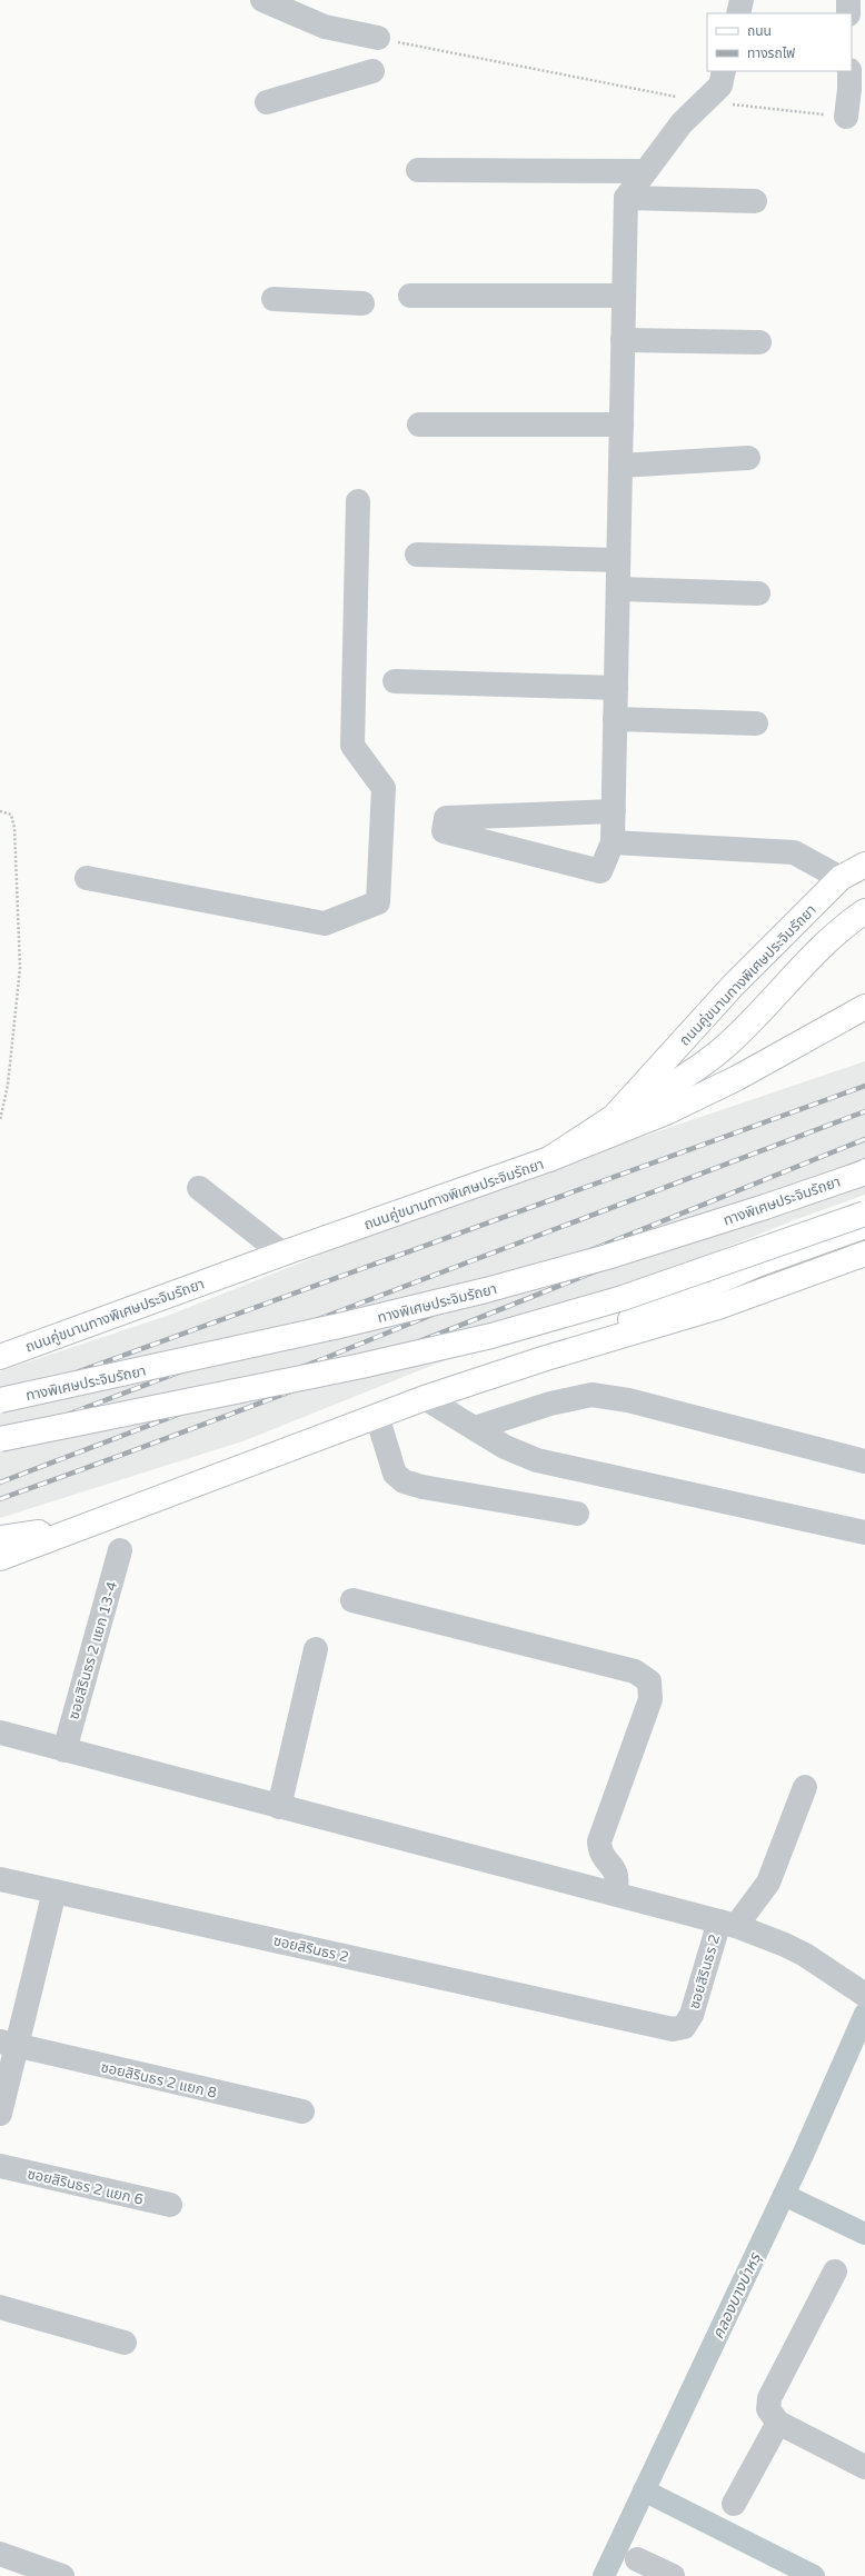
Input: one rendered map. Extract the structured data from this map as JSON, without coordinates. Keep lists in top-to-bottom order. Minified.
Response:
{"streets":{"main road":["ถนนคู่ขนานทางพิเศษประจิมรัถยา","ทางพิเศษประจิมรัถยา"],"street":["ซอยสิรินธร 2 แยก 13-4","ซอยสิรินธร 2","ซอยสิรินธร 2 แยก 8","ซอยสิรินธร 2 แยก 6"]},"water":["คลองบางบำหรุ"],"legend":["ถนน","ทางรถไฟ"]}
